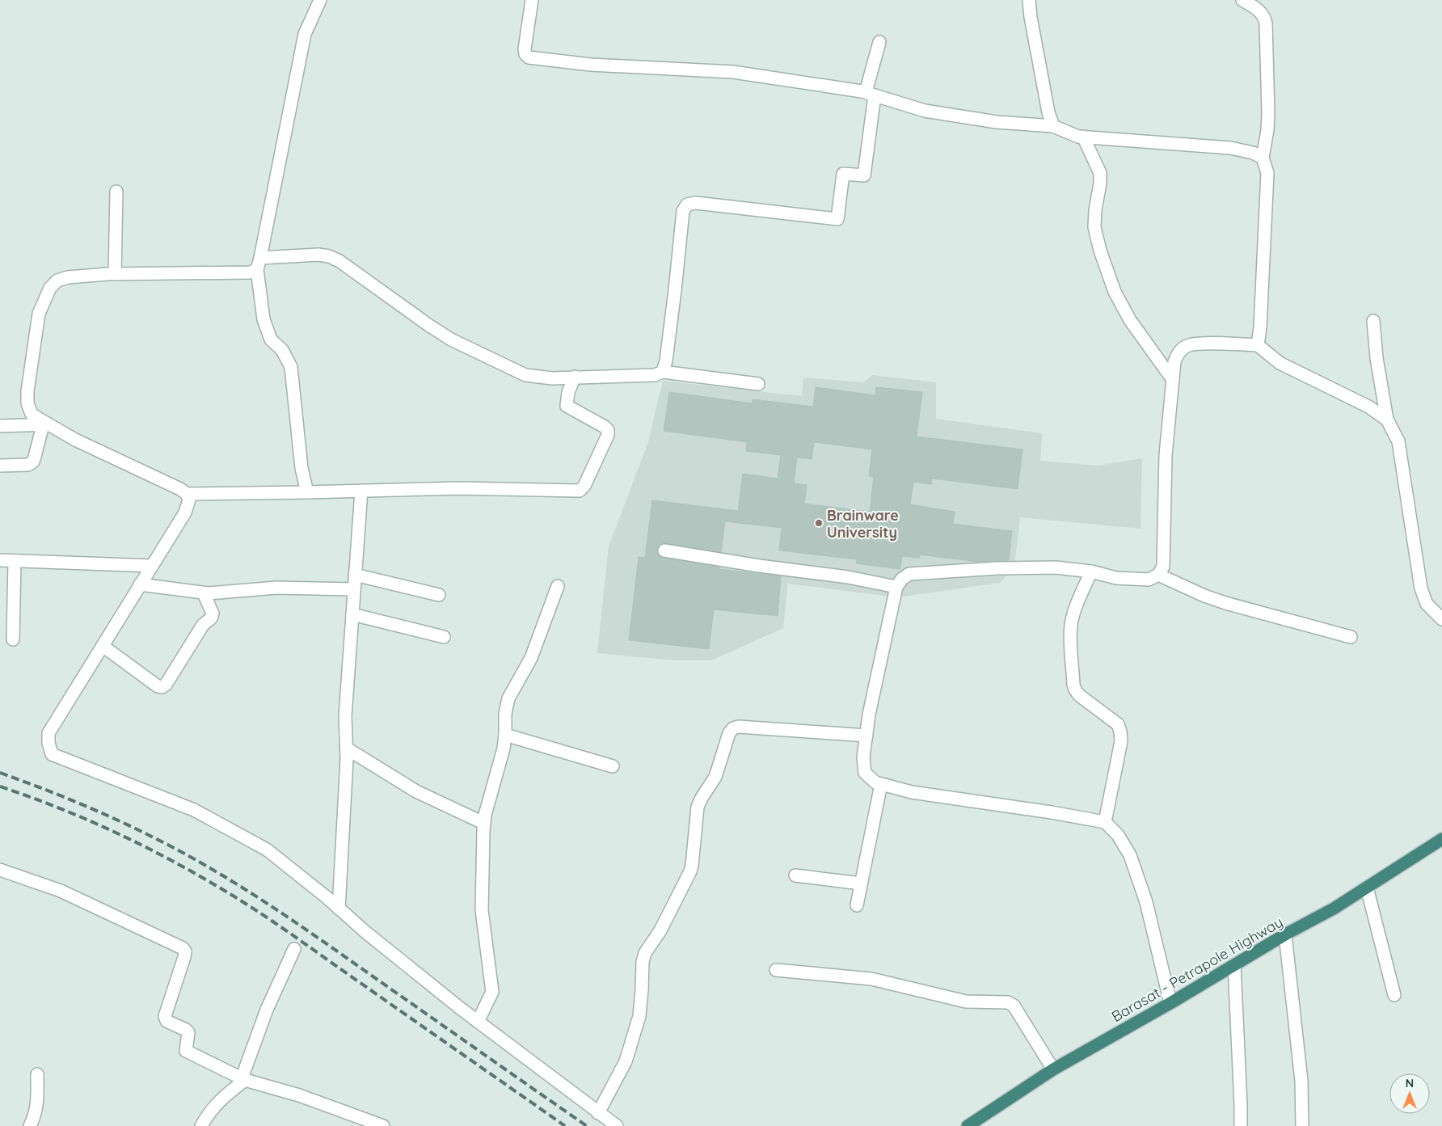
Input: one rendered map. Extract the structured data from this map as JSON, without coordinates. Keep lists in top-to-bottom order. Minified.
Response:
{"streets":{"highway":["Barasat - Petrapole Highway"]},"places":["Brainware University"],"north":"top"}
